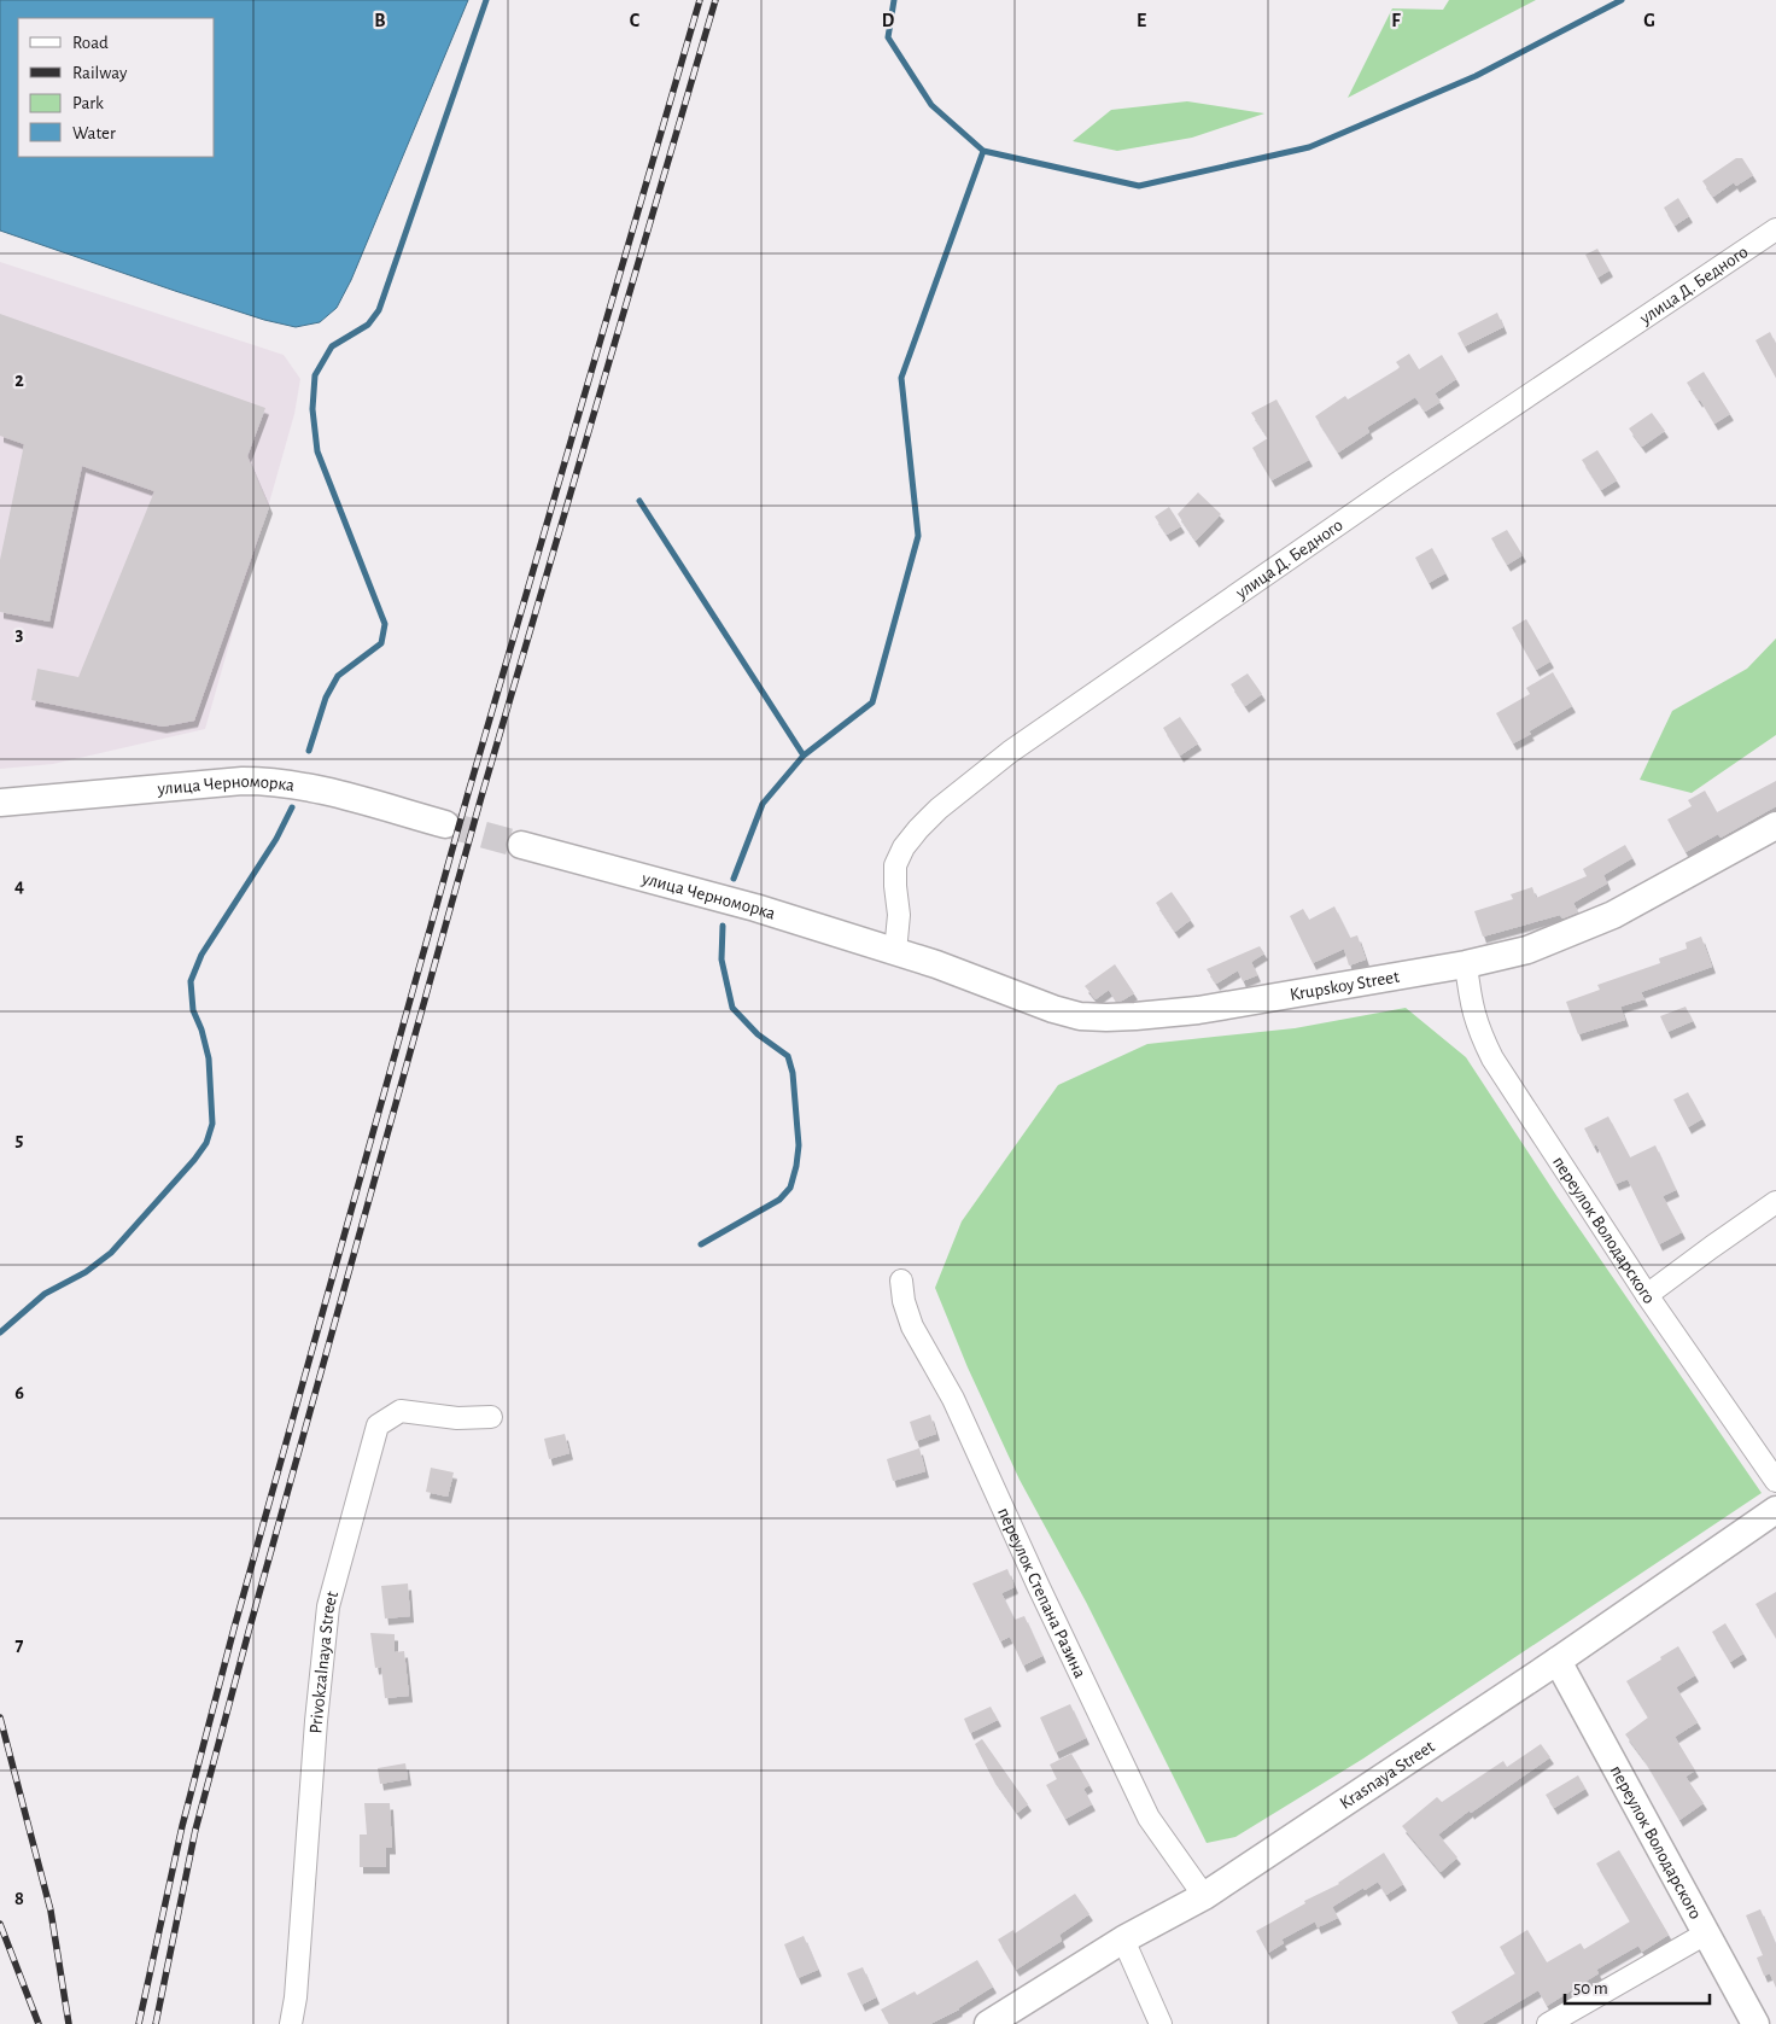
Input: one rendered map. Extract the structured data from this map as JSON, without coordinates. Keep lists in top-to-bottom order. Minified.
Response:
{"streets":{"street":["улица Д. Бедного","улица Черноморка","Krupskoy Street","переулок Володарского","переулок Степана Разина","Privokzalnaya Street","Krasnaya Street"]},"crossings":[["улица Д. Бедного","улица Черноморка"],["улица Д. Бедного","Krupskoy Street"],["улица Черноморка","Krupskoy Street"],["Krupskoy Street","переулок Володарского"],["переулок Володарского","Krasnaya Street"],["переулок Степана Разина","Krasnaya Street"]],"legend":["Road","Railway","Park","Water"],"scale_bar":"50 m","grid":{"columns":["B","C","D","E","F","G"],"rows":["2","3","4","5","6","7","8"]}}
